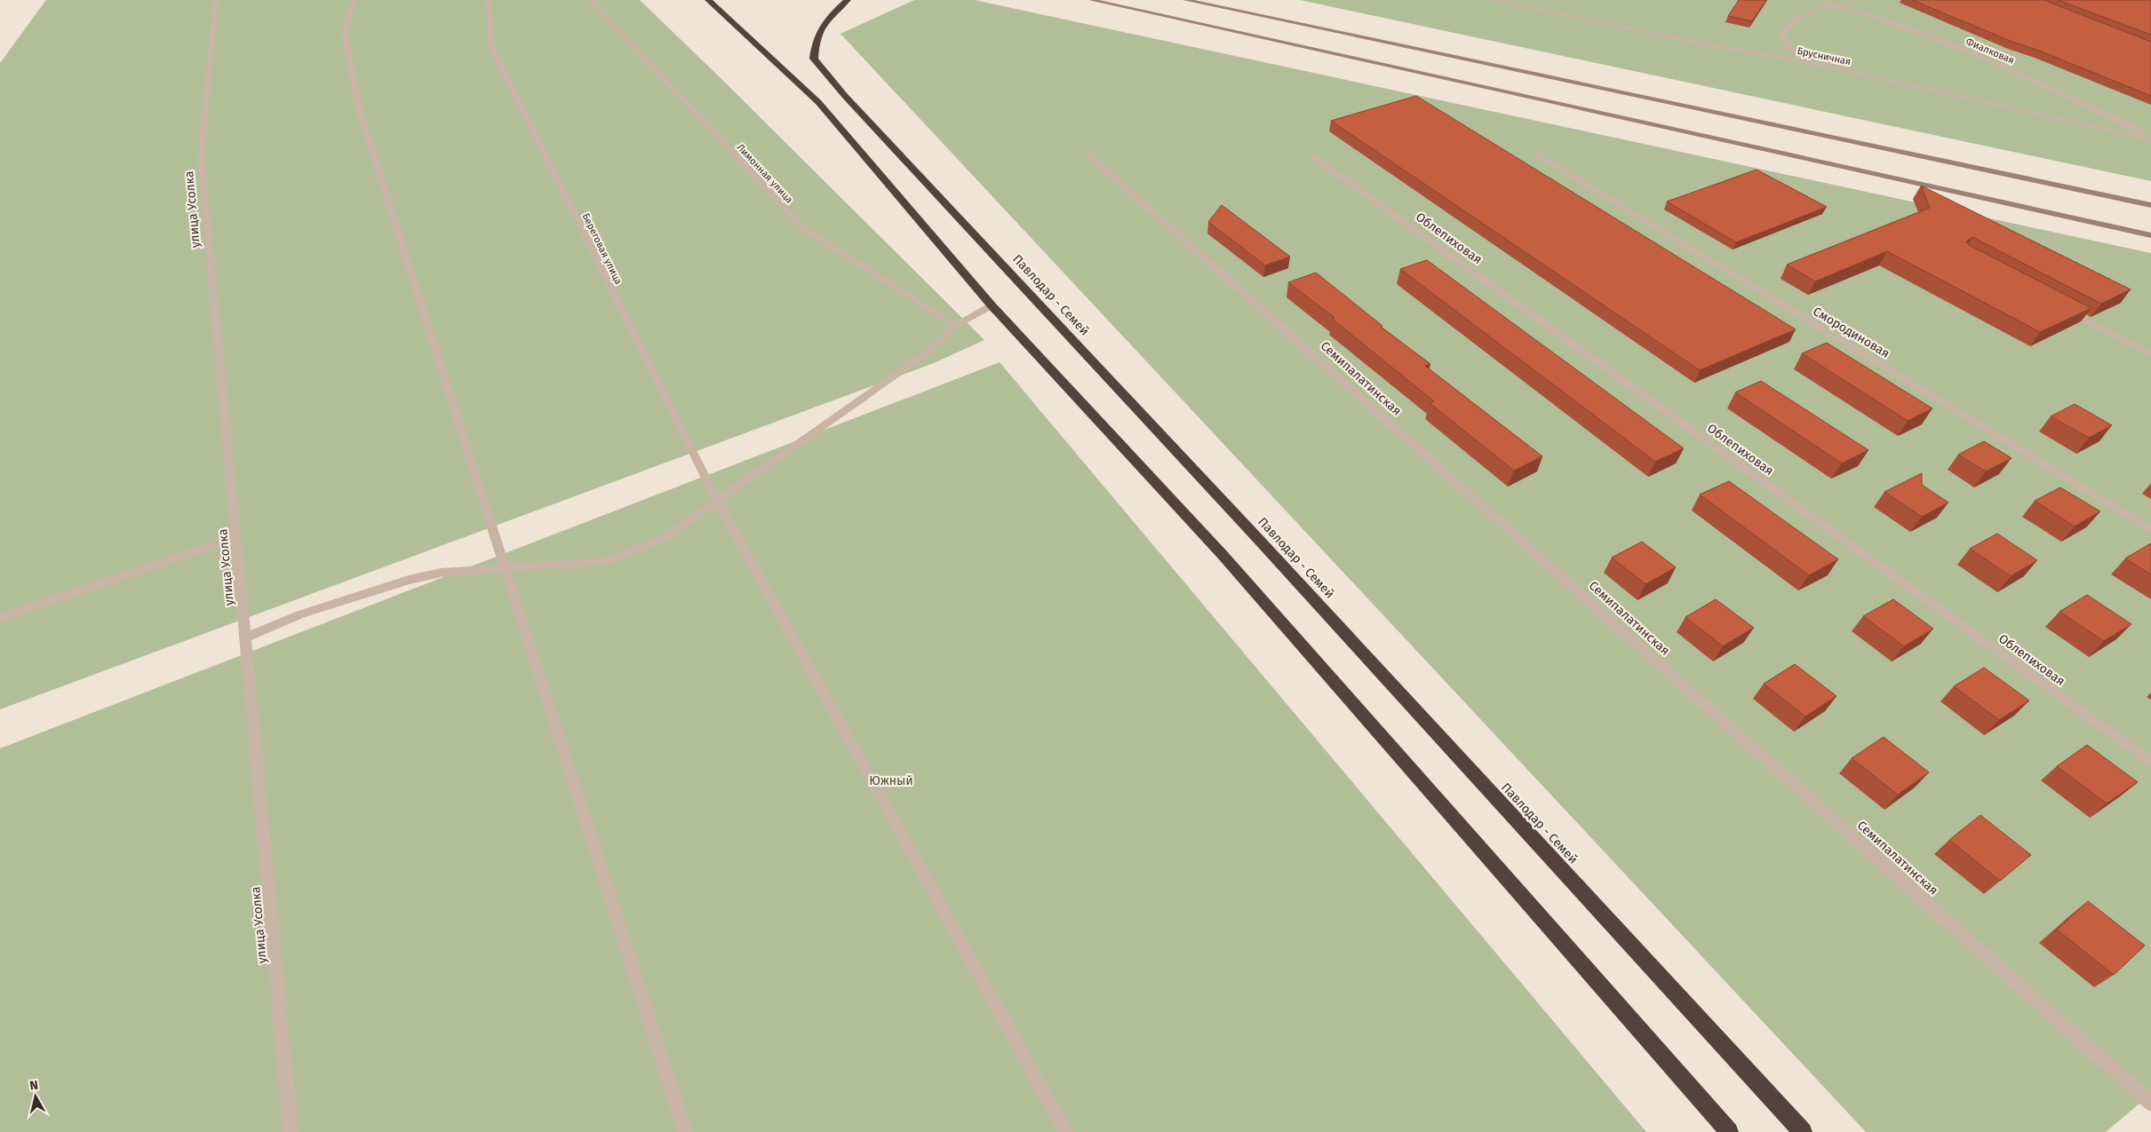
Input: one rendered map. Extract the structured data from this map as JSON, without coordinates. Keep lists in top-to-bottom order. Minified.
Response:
{"streets":{"highway":["Павлодар - Семей"],"street":["Фиалковая","Брусничная","Лимонная улица","улица Усолка","Облепиховая","Береговая улица","Смородиновая","Семипалатинская"]},"crossings":[["Фиалковая","Брусничная"]],"parks":["Южный"],"north":"top"}
